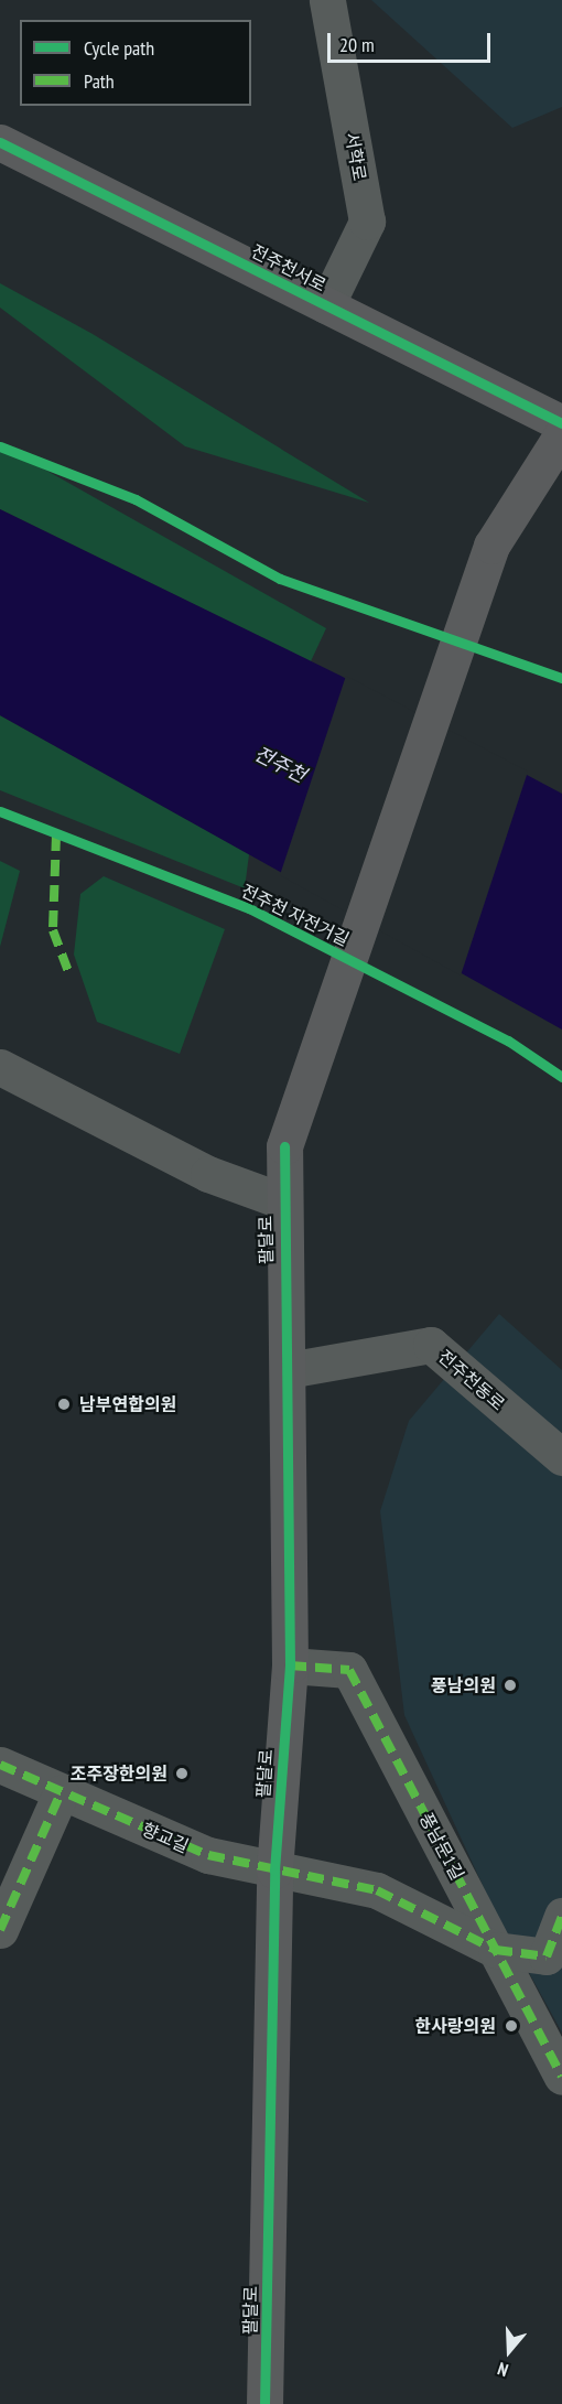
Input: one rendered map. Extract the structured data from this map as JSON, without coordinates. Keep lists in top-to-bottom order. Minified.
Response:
{"streets":{"street":["서학로","전주천서로","팔달로","전주천동로","향교길","풍남문1길"],"cycle path":["전주천 자전거길"]},"crossings":[["서학로","전주천서로"],["팔달로","전주천동로"],["팔달로","향교길"],["팔달로","풍남문1길"]],"water":["전주천"],"places":["남부연합의원","풍남의원","조주장한의원","한사랑의원"],"legend":["Cycle path","Path"],"scale_bar":"20 m","north":"bottom"}
